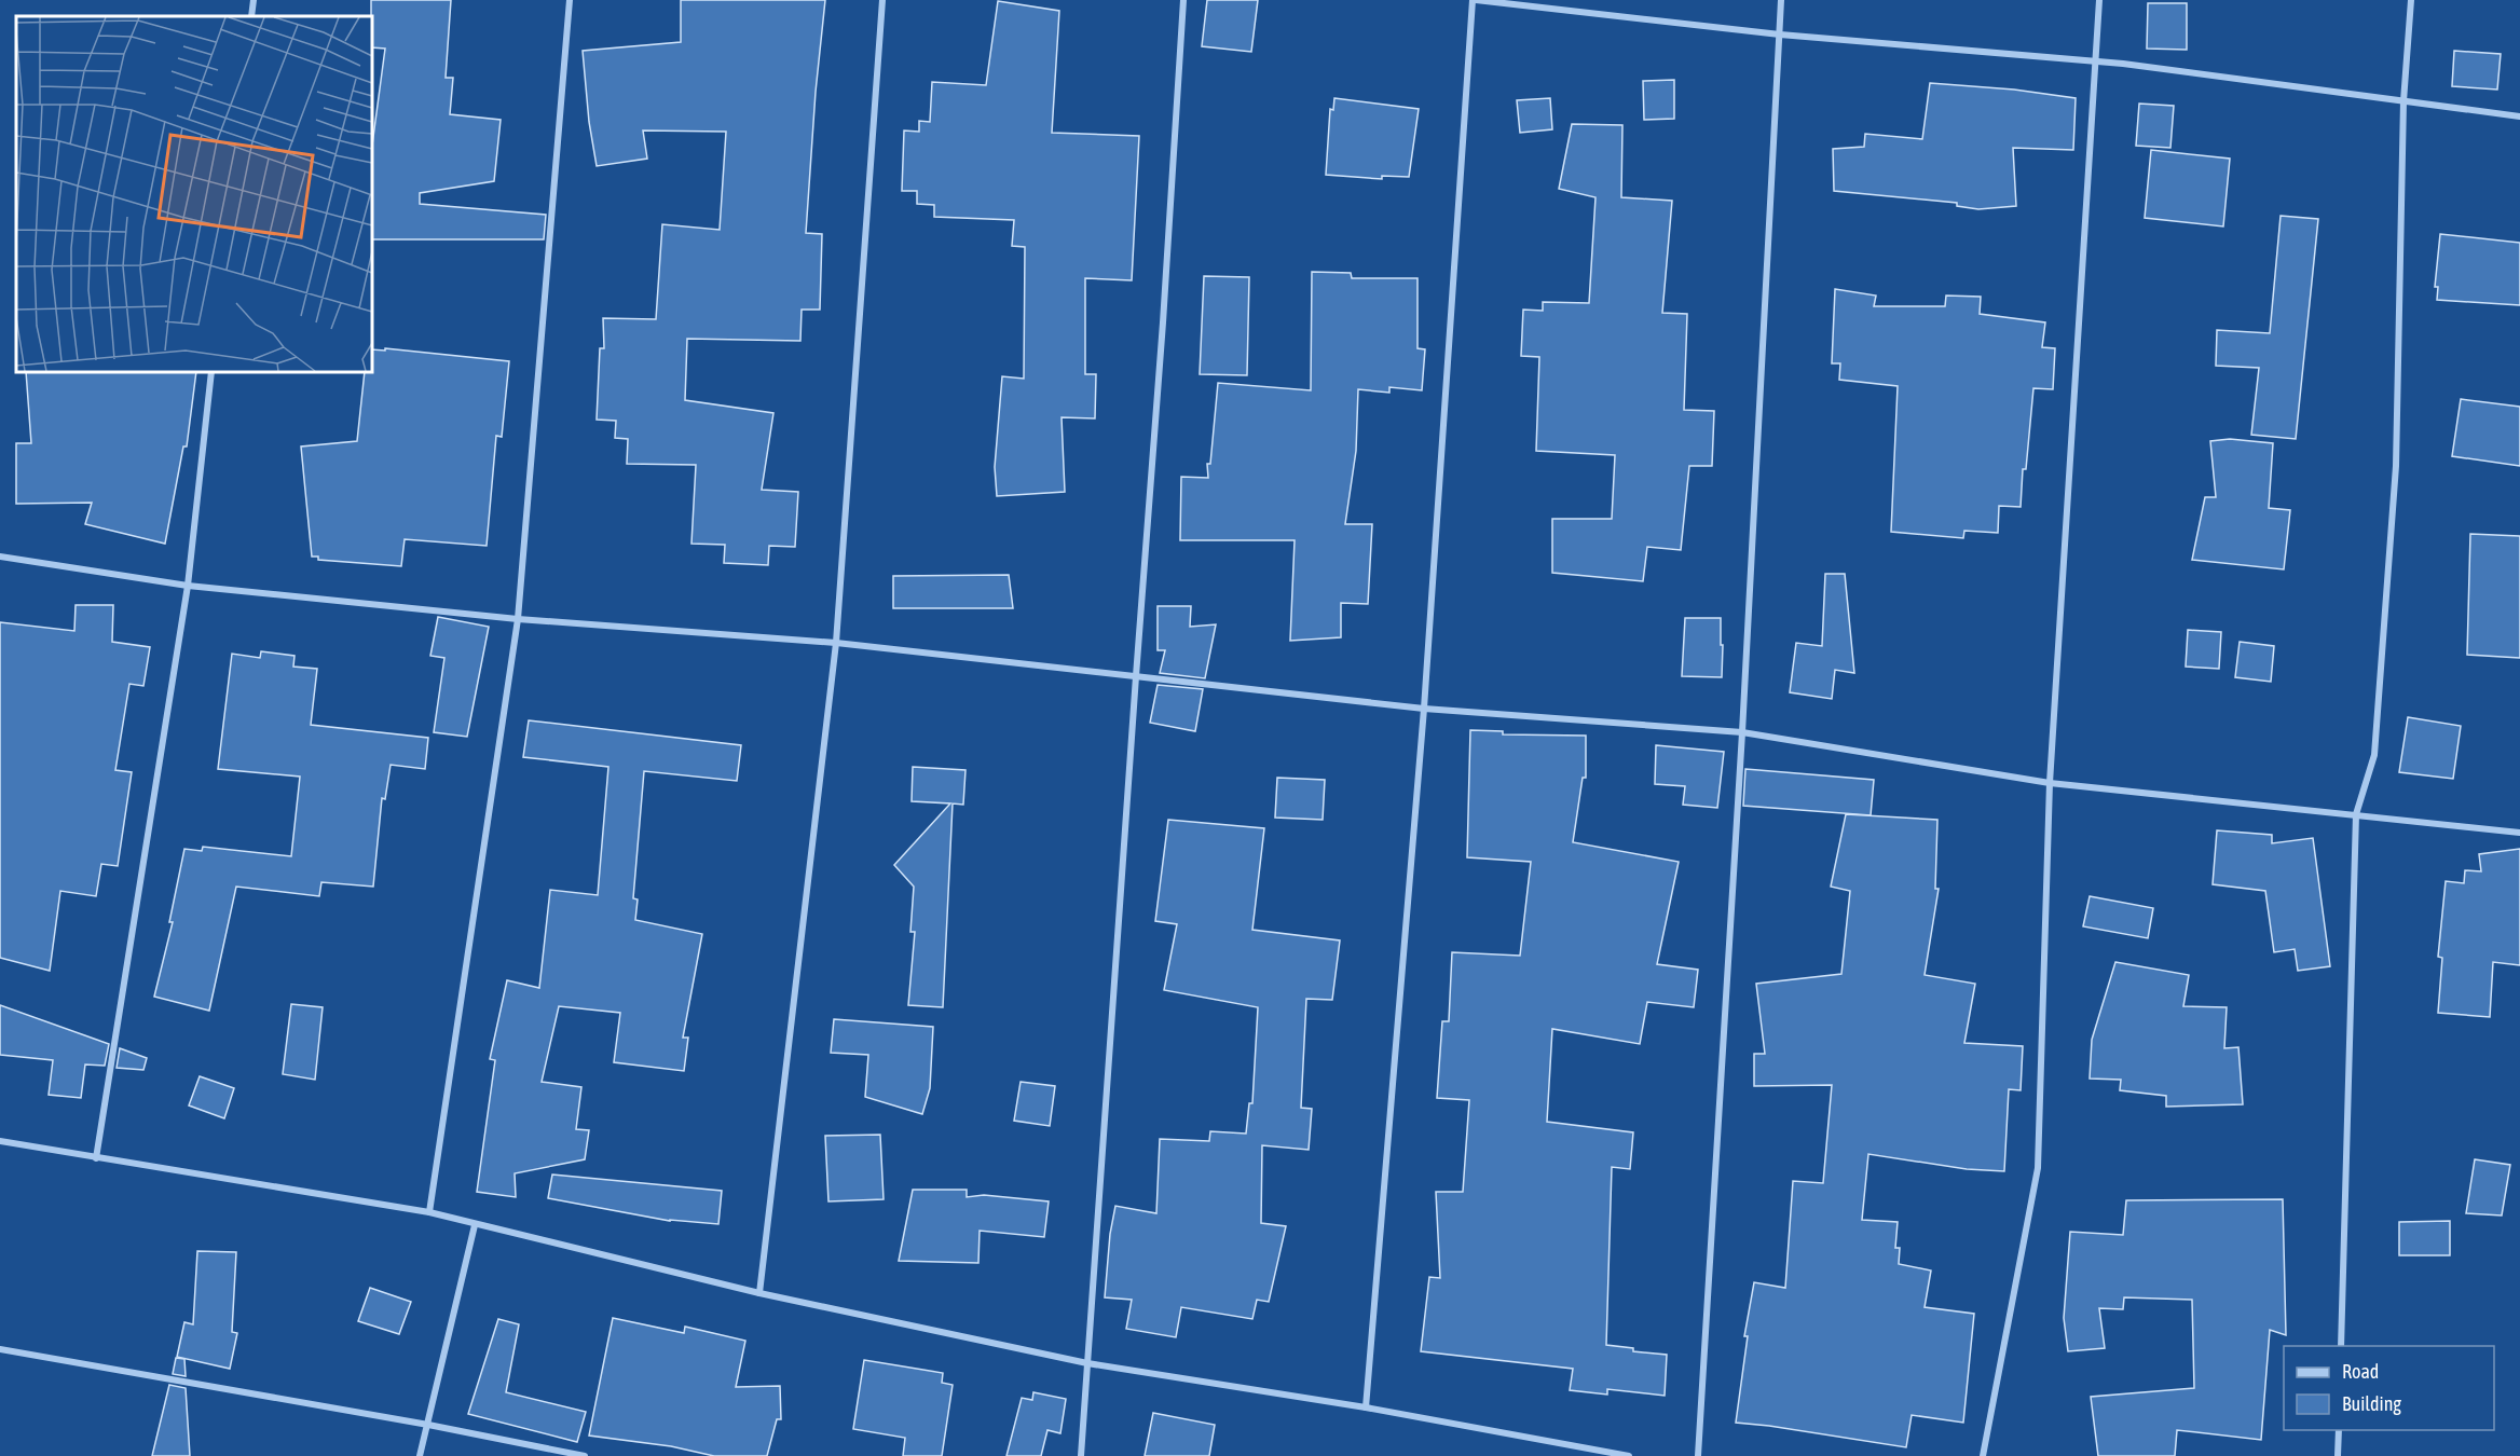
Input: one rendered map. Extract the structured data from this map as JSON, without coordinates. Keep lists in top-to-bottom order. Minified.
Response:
{"legend":["Road","Building"]}
